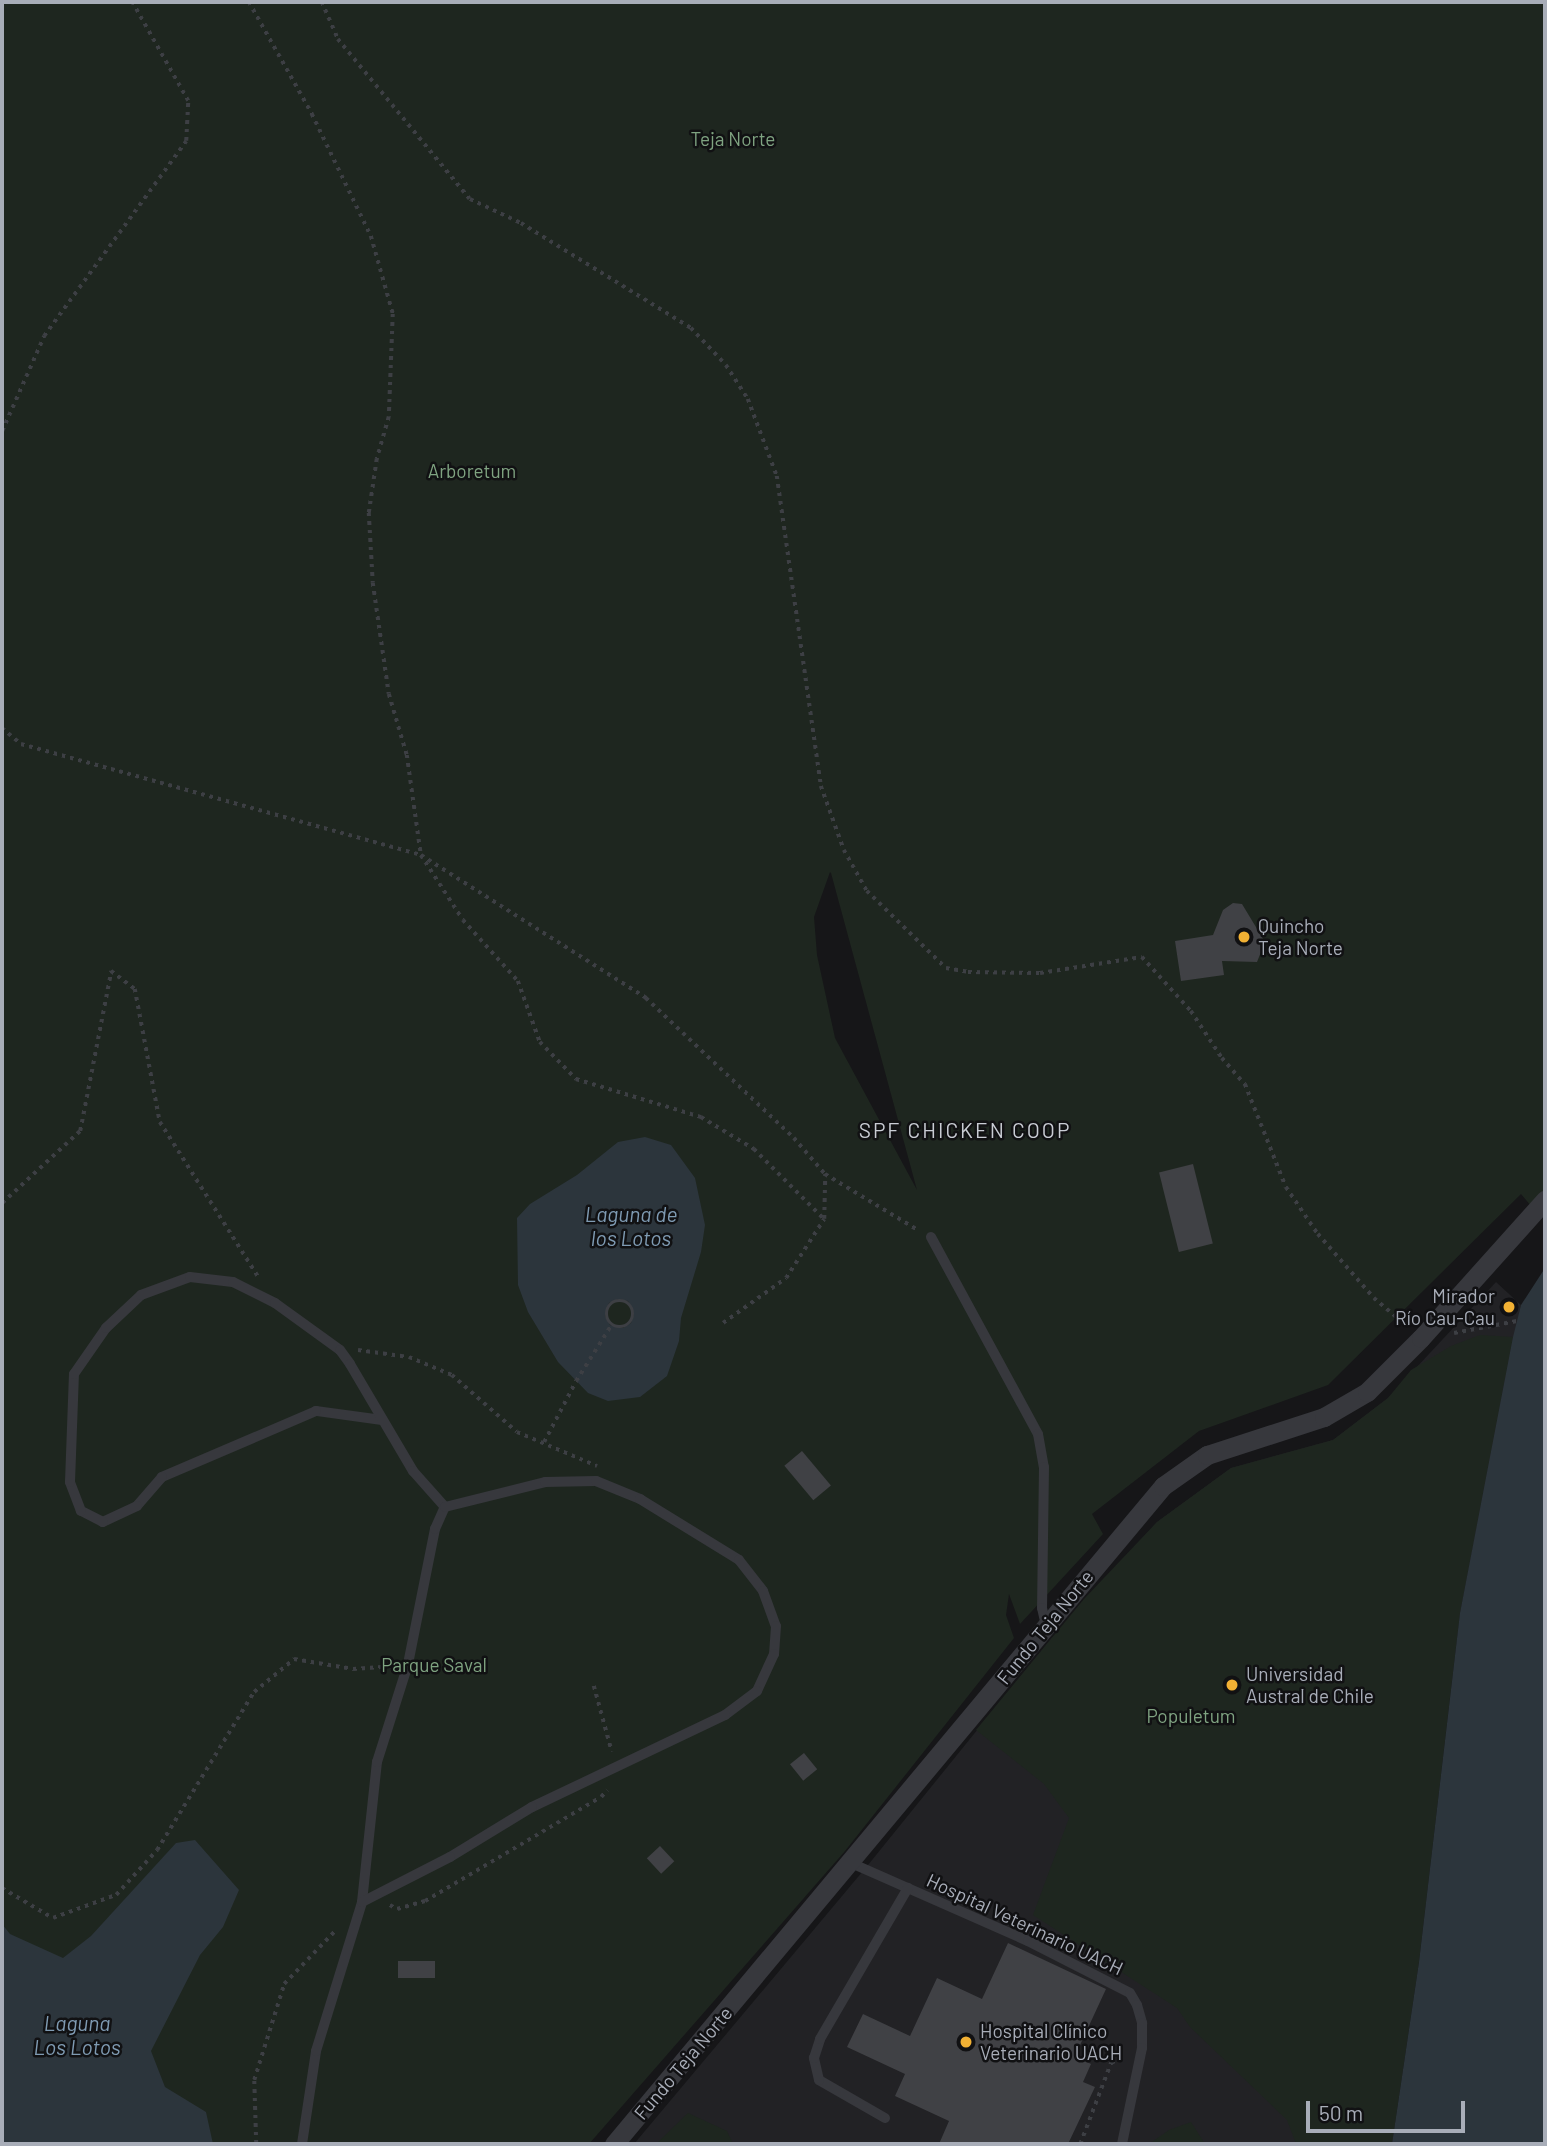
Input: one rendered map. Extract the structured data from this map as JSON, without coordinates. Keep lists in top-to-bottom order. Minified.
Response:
{"streets":{"street":["Fundo Teja Norte"],"lane":["Hospital Veterinario UACH"]},"crossings":[["Fundo Teja Norte","Hospital Veterinario UACH"]],"districts":["SPF CHICKEN COOP"],"water":["Laguna de los Lotos","Laguna Los Lotos"],"parks":["Teja Norte","Arboretum","Parque Saval","Populetum"],"places":["Quincho Teja Norte","Mirador Río Cau-Cau","Universidad Austral de Chile","Hospital Clínico Veterinario UACH"],"scale_bar":"50 m"}
